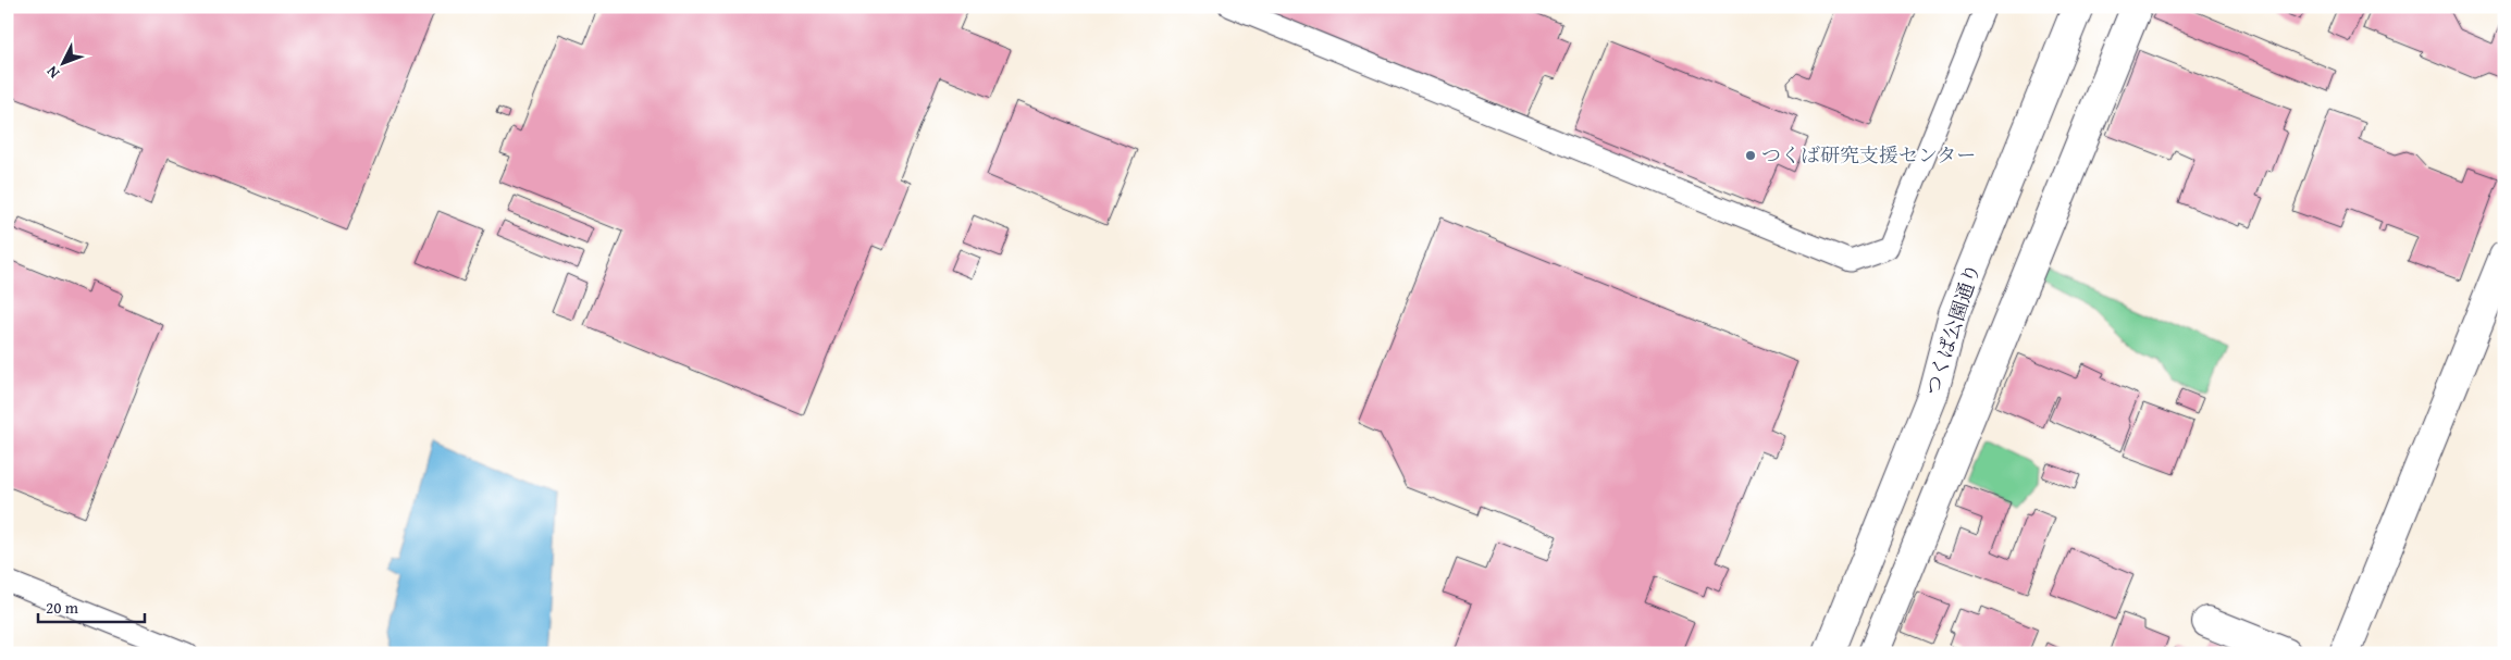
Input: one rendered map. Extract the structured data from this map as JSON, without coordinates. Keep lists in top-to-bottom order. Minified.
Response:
{"streets":{"street":["つくば公園通り"]},"places":["つくば研究支援センター"],"scale_bar":"20 m","north":"bottom left"}
